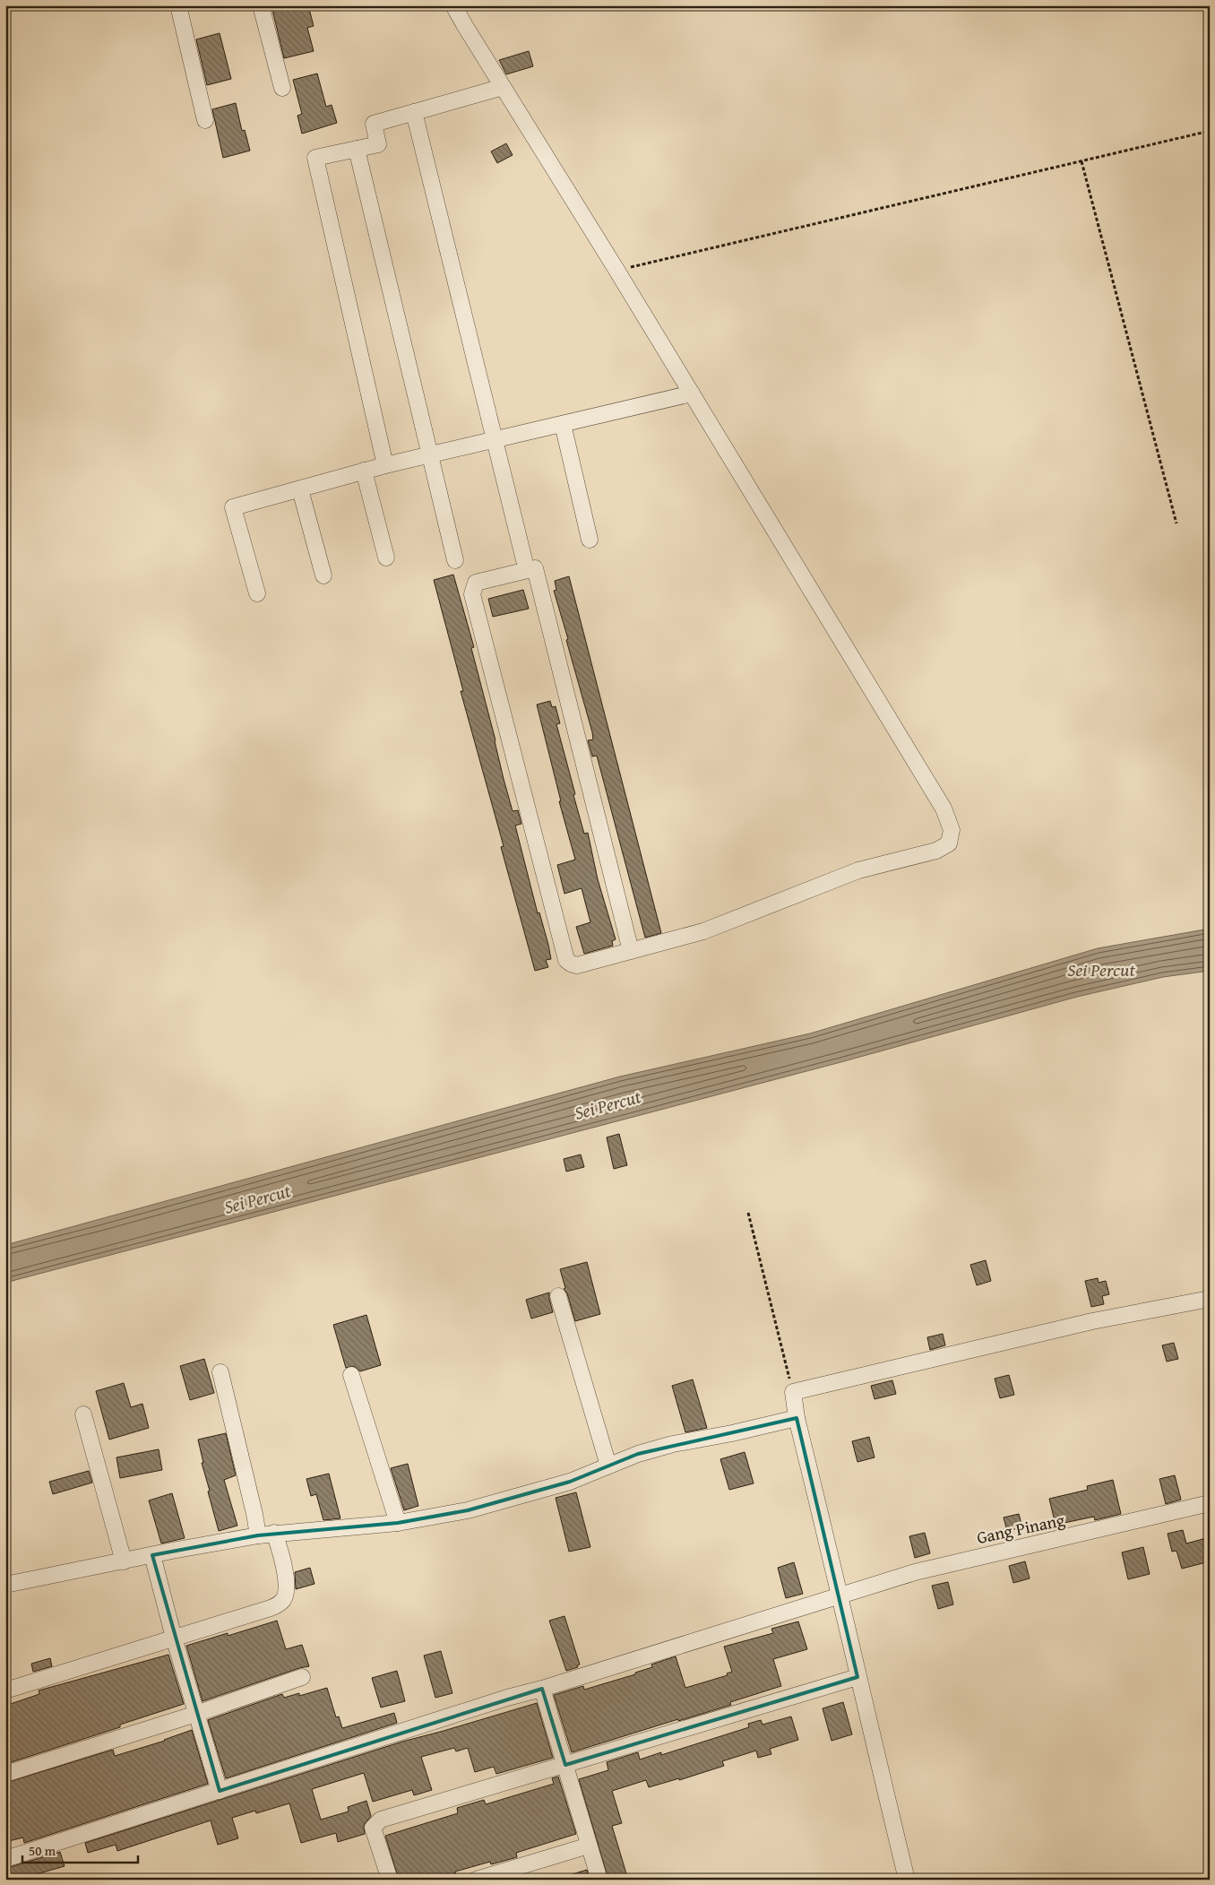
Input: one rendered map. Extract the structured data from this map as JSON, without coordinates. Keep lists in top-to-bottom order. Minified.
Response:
{"streets":{"street":["Gang Pinang"]},"water":["Sei Percut"],"scale_bar":"50 m"}
